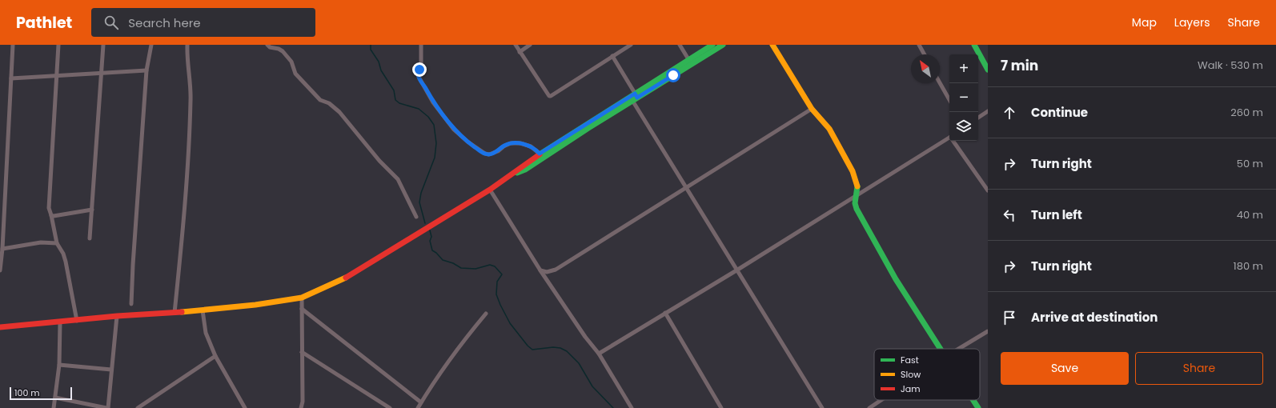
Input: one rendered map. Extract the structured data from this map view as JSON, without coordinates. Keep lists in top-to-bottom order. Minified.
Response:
{"legend":["Fast","Slow","Jam"],"scale_bar":"100 m","north":"top left","page":{"header":"Pathlet","search":"Search here","nav":["Map","Layers","Share"],"heading":["7 min","Walk · 530 m"],"map_buttons":["+","−"],"list":[["Continue","260 m"],["Turn right","50 m"],["Turn left","40 m"],["Turn right","180 m"],"Arrive at destination"],"buttons":["Save","Share"],"scale":"100 m"}}
